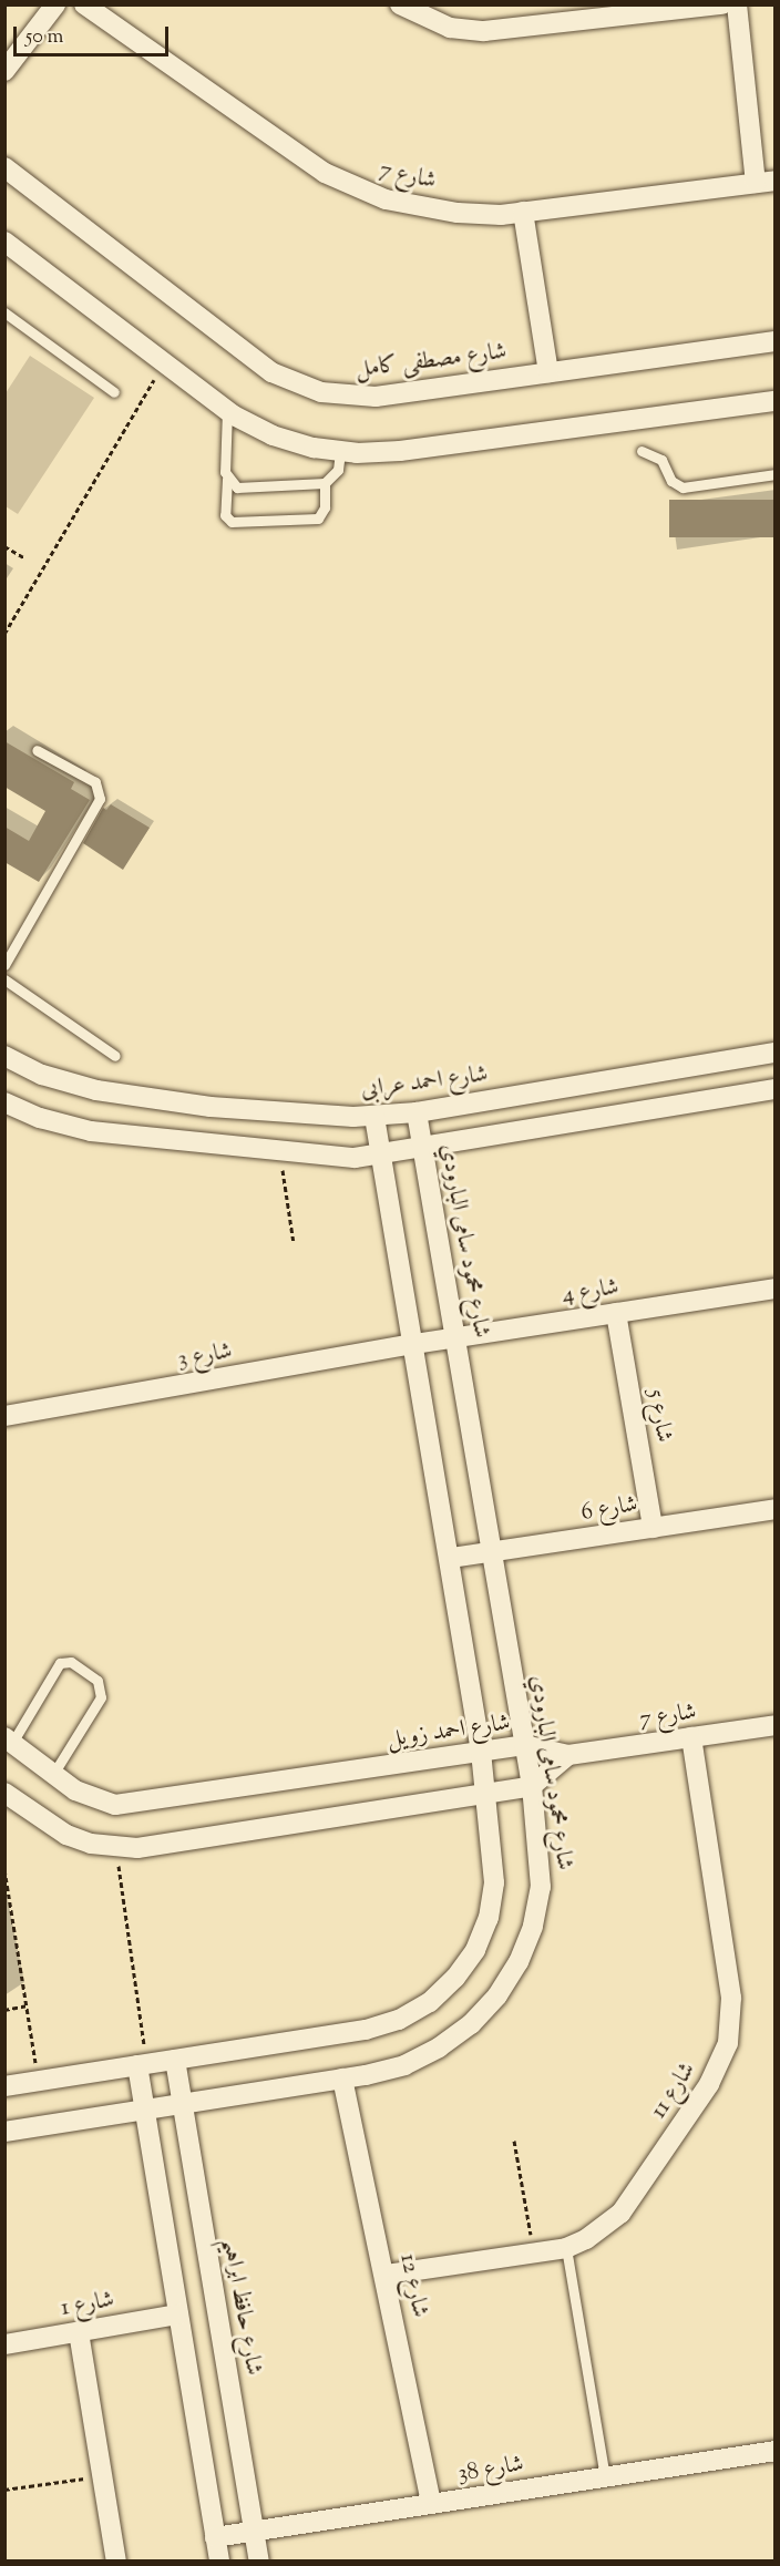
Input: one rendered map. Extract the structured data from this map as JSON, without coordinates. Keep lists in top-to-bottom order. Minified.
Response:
{"streets":{"street":["شارع 7","شارع مصطفى كامل","شارع احمد عرابى","شارع محمود سامى البارودي","شارع 4","شارع 3","شارع 5","شارع 6","شارع احمد زويل","شارع 11","شارع 12","شارع 1","شارع حافظ ابراهيم","شارع 38"]},"crossings":[["شارع 7","شارع احمد زويل"],["شارع 7","شارع 11"],["شارع احمد عرابى","شارع محمود سامى البارودي"],["شارع محمود سامى البارودي","شارع 4"],["شارع محمود سامى البارودي","شارع 6"],["شارع محمود سامى البارودي","شارع احمد زويل"],["شارع محمود سامى البارودي","شارع 12"],["شارع محمود سامى البارودي","شارع حافظ ابراهيم"],["شارع 4","شارع 3"],["شارع 4","شارع 5"],["شارع 5","شارع 6"],["شارع 11","شارع 12"],["شارع 12","شارع 38"],["شارع حافظ ابراهيم","شارع 38"]],"scale_bar":"50 m"}
